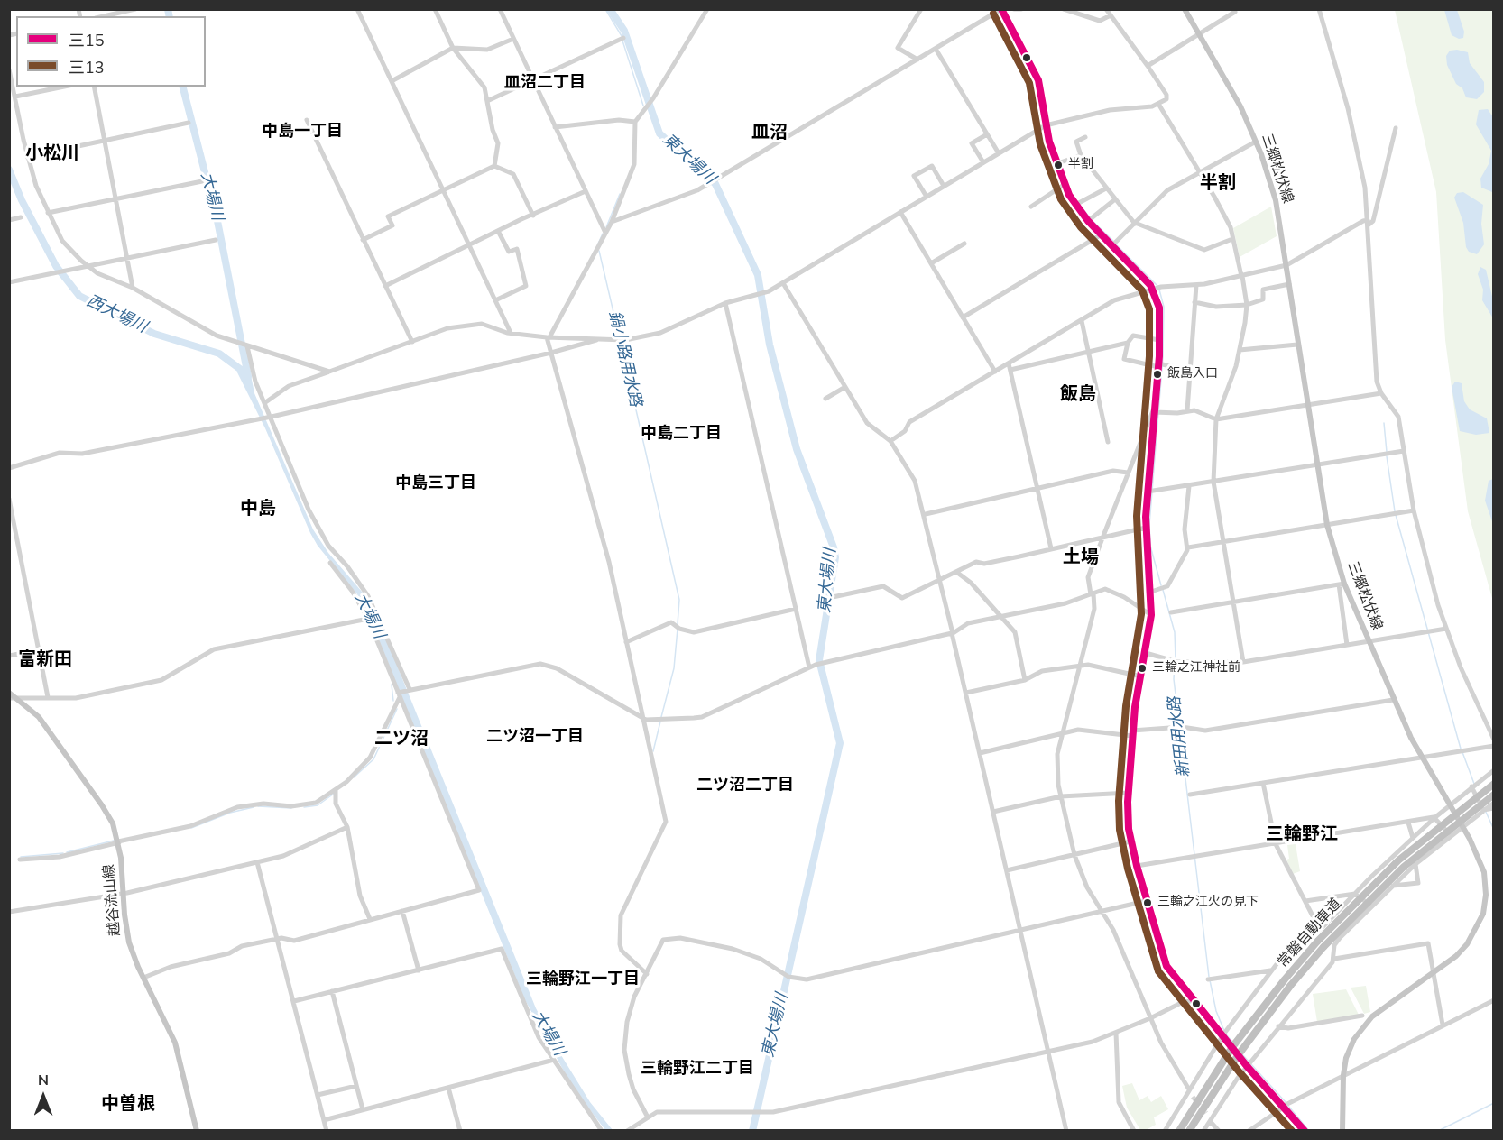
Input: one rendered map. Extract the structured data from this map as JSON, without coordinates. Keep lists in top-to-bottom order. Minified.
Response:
{"streets":{"highway":["常磐自動車道"],"main road":["三郷松伏線","越谷流山線"]},"districts":["皿沼二丁目","中島一丁目","皿沼","小松川","半割","飯島","中島二丁目","中島三丁目","中島","土場","富新田","二ツ沼一丁目","二ツ沼","二ツ沼二丁目","三輪野江","三輪野江一丁目","三輪野江二丁目","中曽根"],"water":["東大場川","大場川","西大場川","鍋小路用水路","新田用水路"],"places":["半割","飯島入口","三輪之江神社前","三輪之江火の見下"],"lines":["transit line 三15","transit line 三13"],"legend":["三15","三13"],"north":"top"}
